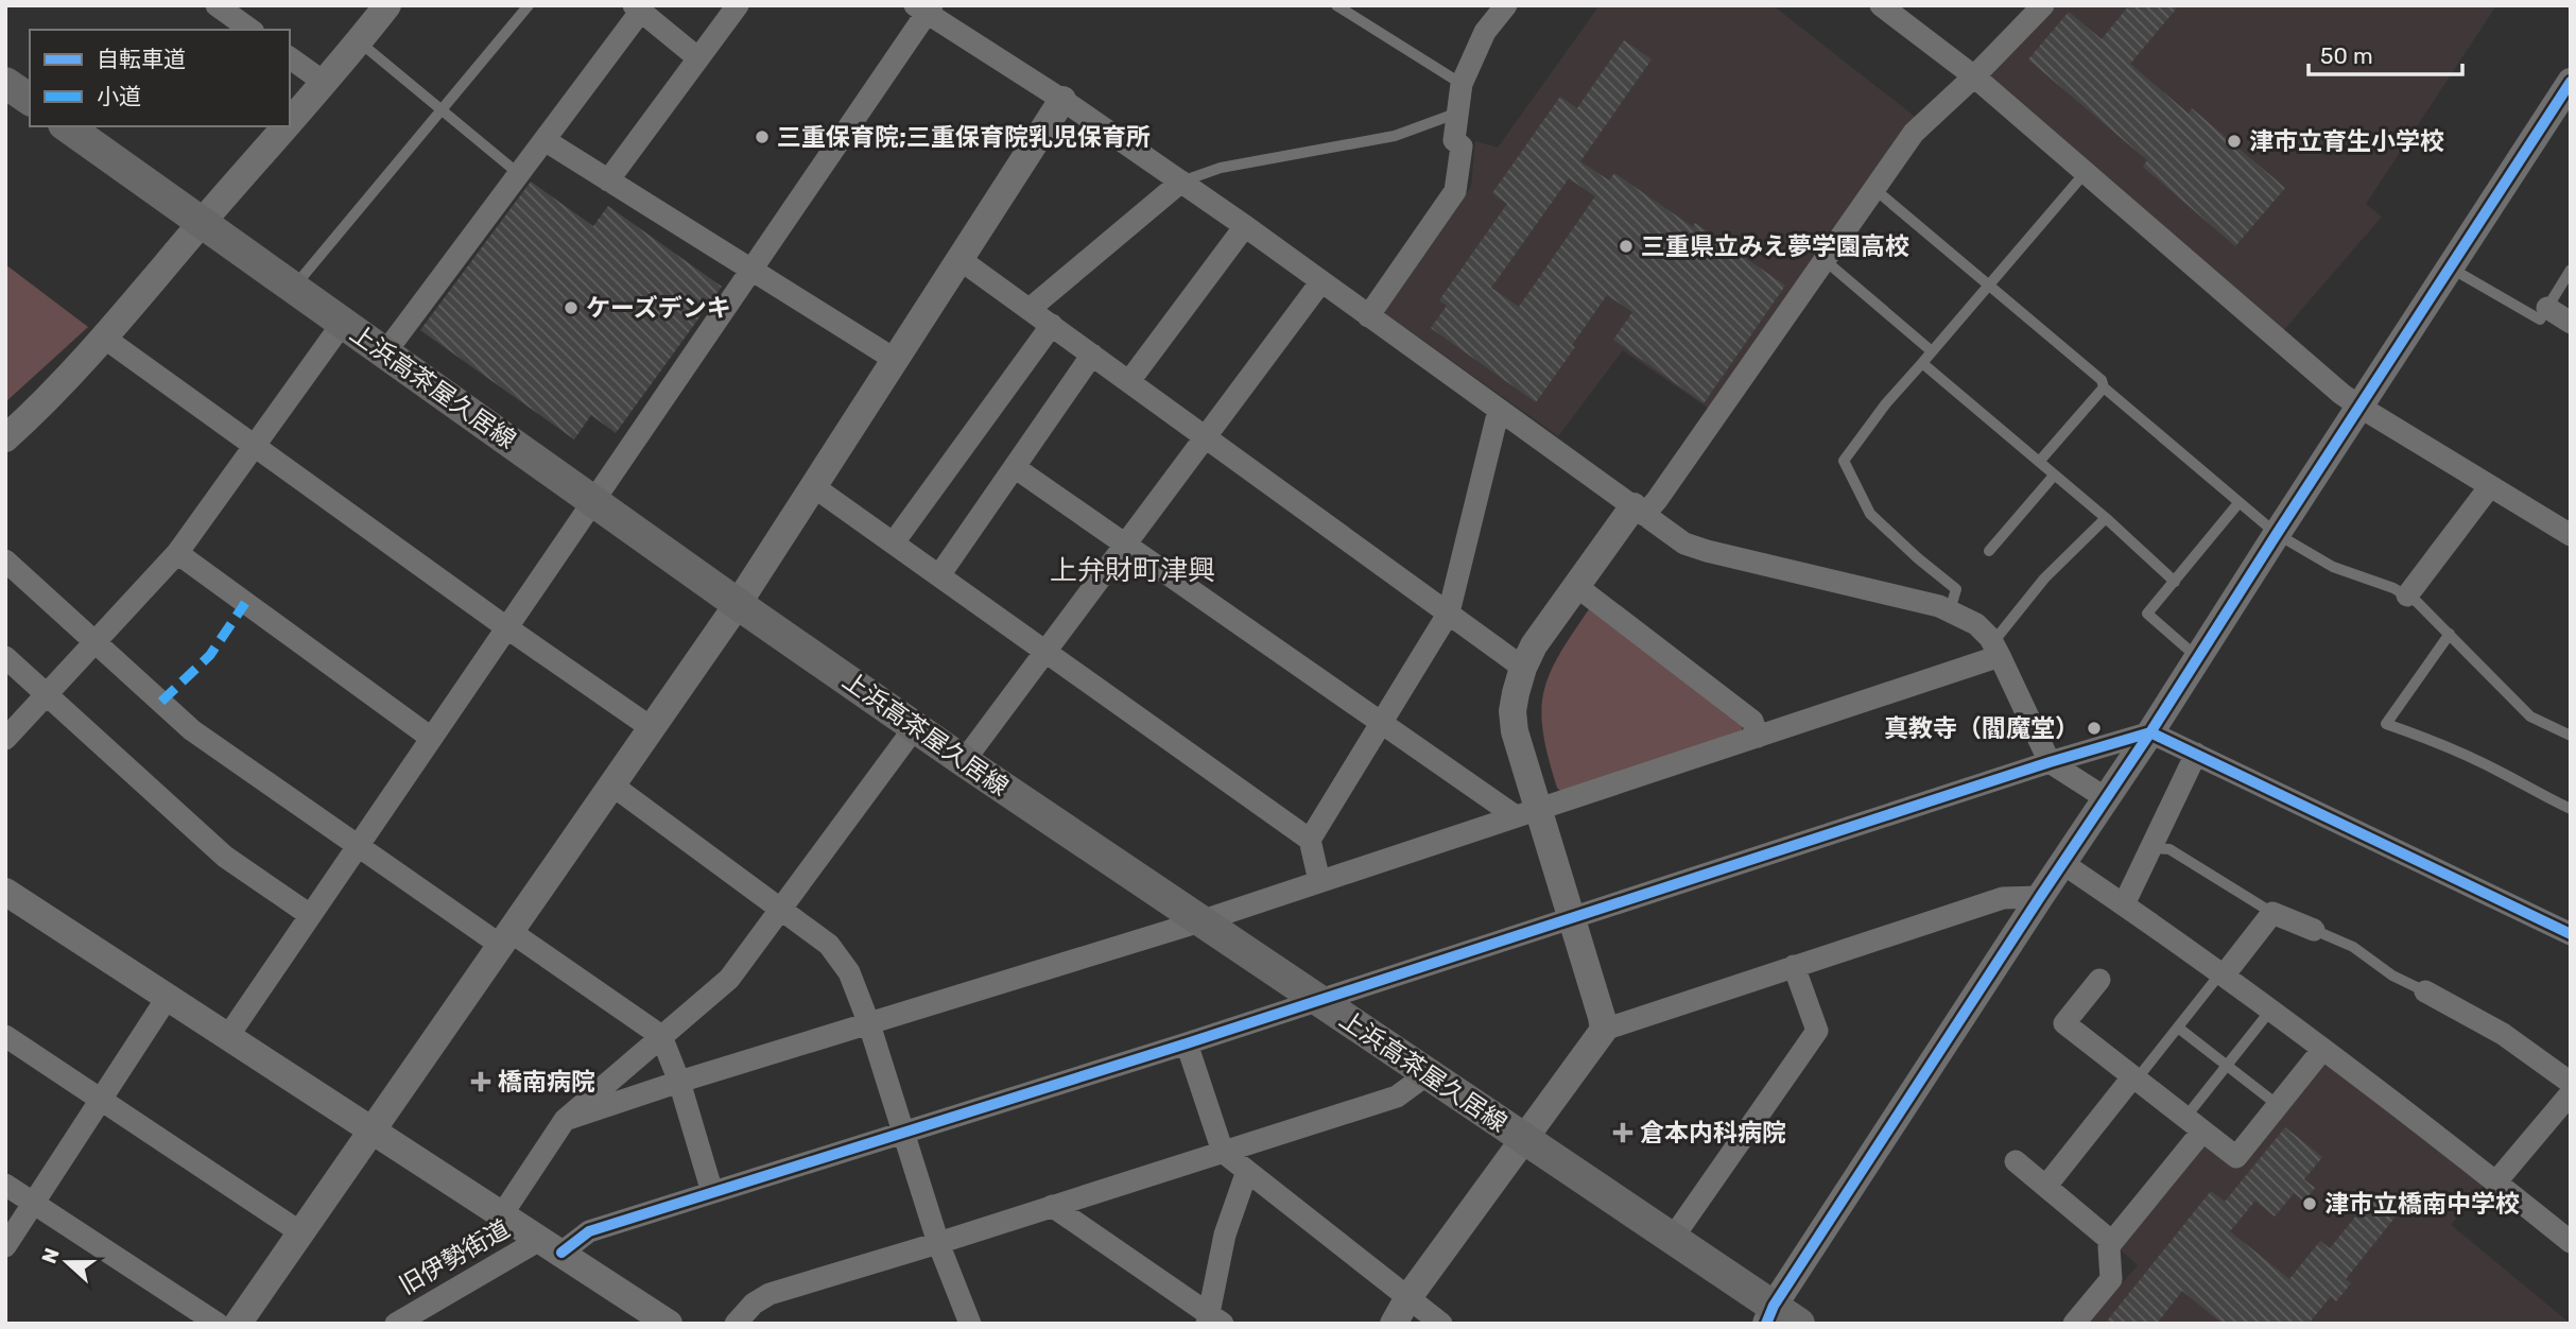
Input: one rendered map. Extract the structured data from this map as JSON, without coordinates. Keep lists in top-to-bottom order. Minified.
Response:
{"streets":{"main road":["上浜高茶屋久居線"],"street":["旧伊勢街道"]},"crossings":[["上浜高茶屋久居線","旧伊勢街道"]],"districts":["上弁財町津興"],"places":{"other":["三重保育院;三重保育院乳児保育所","津市立育生小学校","三重県立みえ夢学園高校","ケーズデンキ","真教寺（閻魔堂）","津市立橋南中学校"],"health":["橋南病院","倉本内科病院"]},"legend":["自転車道","小道"],"scale_bar":"50 m","north":"left"}
